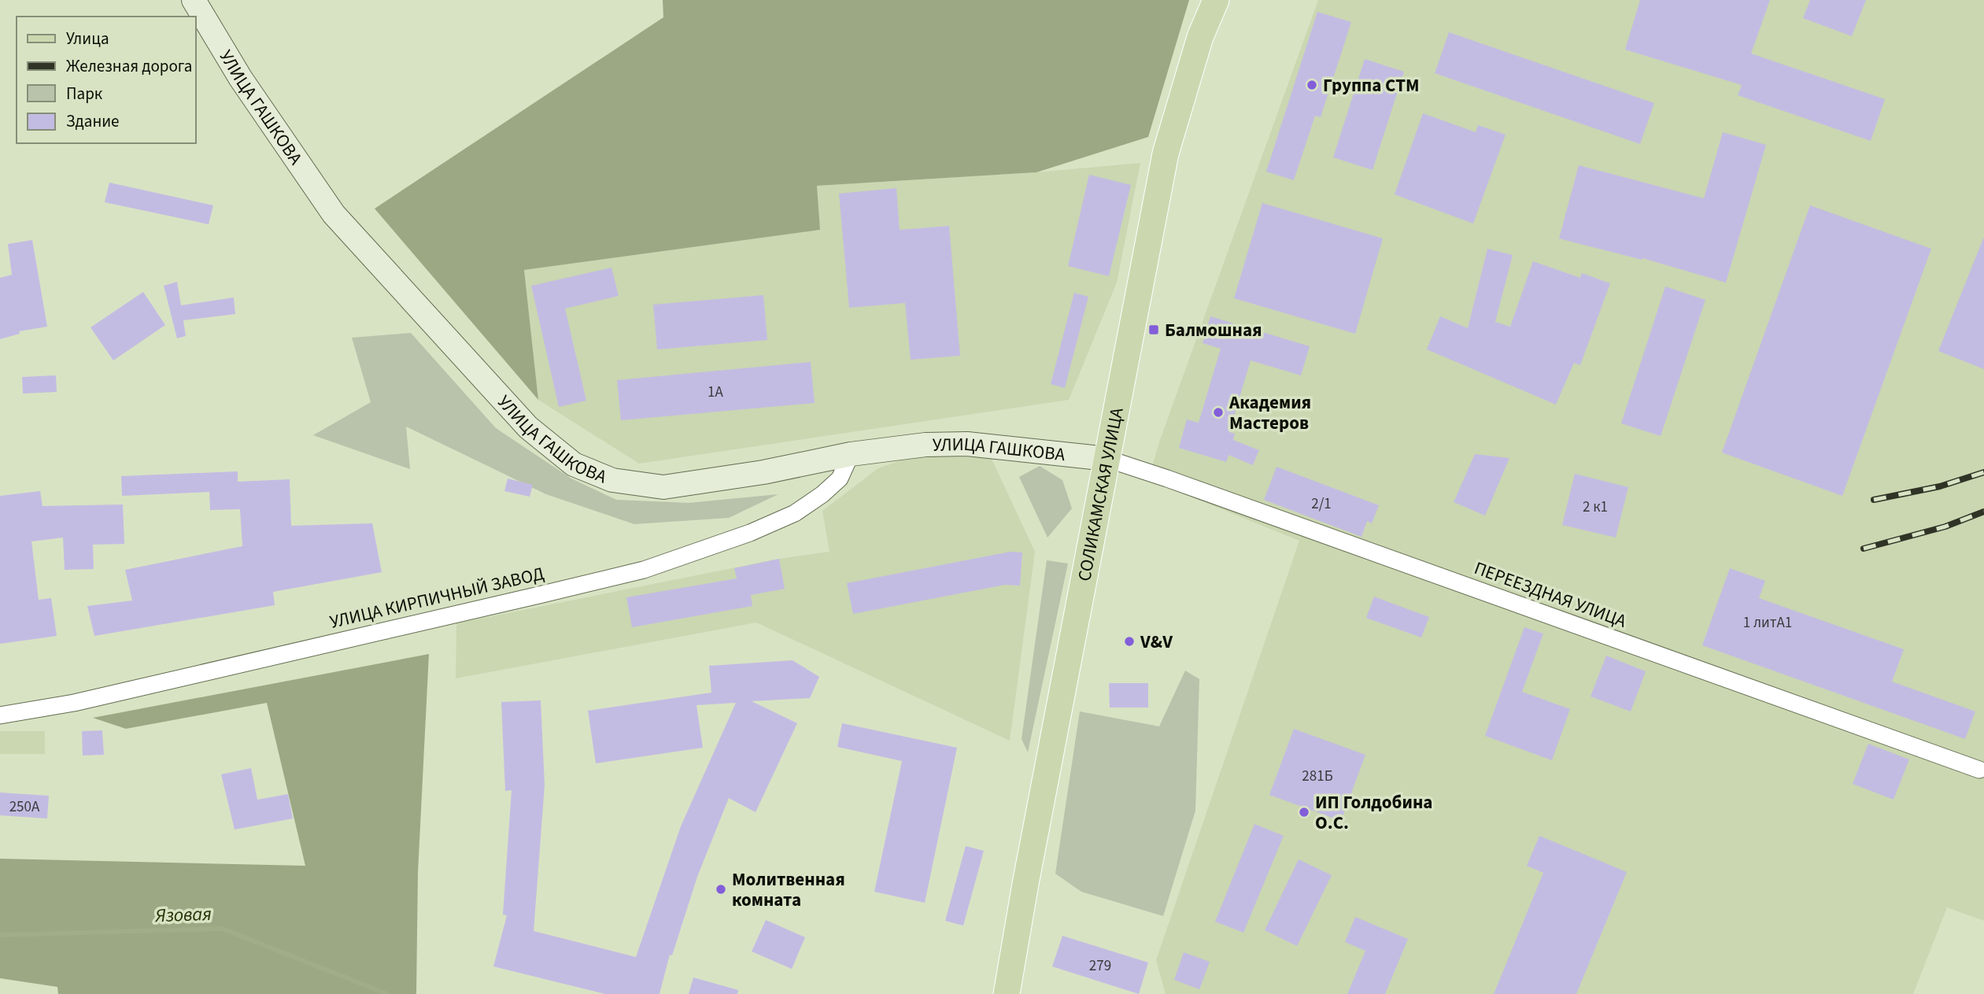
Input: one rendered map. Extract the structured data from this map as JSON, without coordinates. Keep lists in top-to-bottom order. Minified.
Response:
{"streets":{"main road":["СОЛИКАМСКАЯ УЛИЦА"],"street":["УЛИЦА ГАШКОВА","ПЕРЕЕЗДНАЯ УЛИЦА","УЛИЦА КИРПИЧНЫЙ ЗАВОД"]},"crossings":[["УЛИЦА ГАШКОВА","СОЛИКАМСКАЯ УЛИЦА"],["УЛИЦА ГАШКОВА","ПЕРЕЕЗДНАЯ УЛИЦА"],["УЛИЦА ГАШКОВА","УЛИЦА КИРПИЧНЫЙ ЗАВОД"],["СОЛИКАМСКАЯ УЛИЦА","ПЕРЕЕЗДНАЯ УЛИЦА"]],"water":["Язовая"],"places":{"other":["Группа СТМ","Академия Мастеров","V&V","ИП Голдобина О.С.","Молитвенная комната"],"transit":["Балмошная"]},"house_numbers":["1А","2/1","2 к1","1 литА1","281Б","250А","279"],"legend":["Улица","Железная дорога","Парк","Здание"]}
